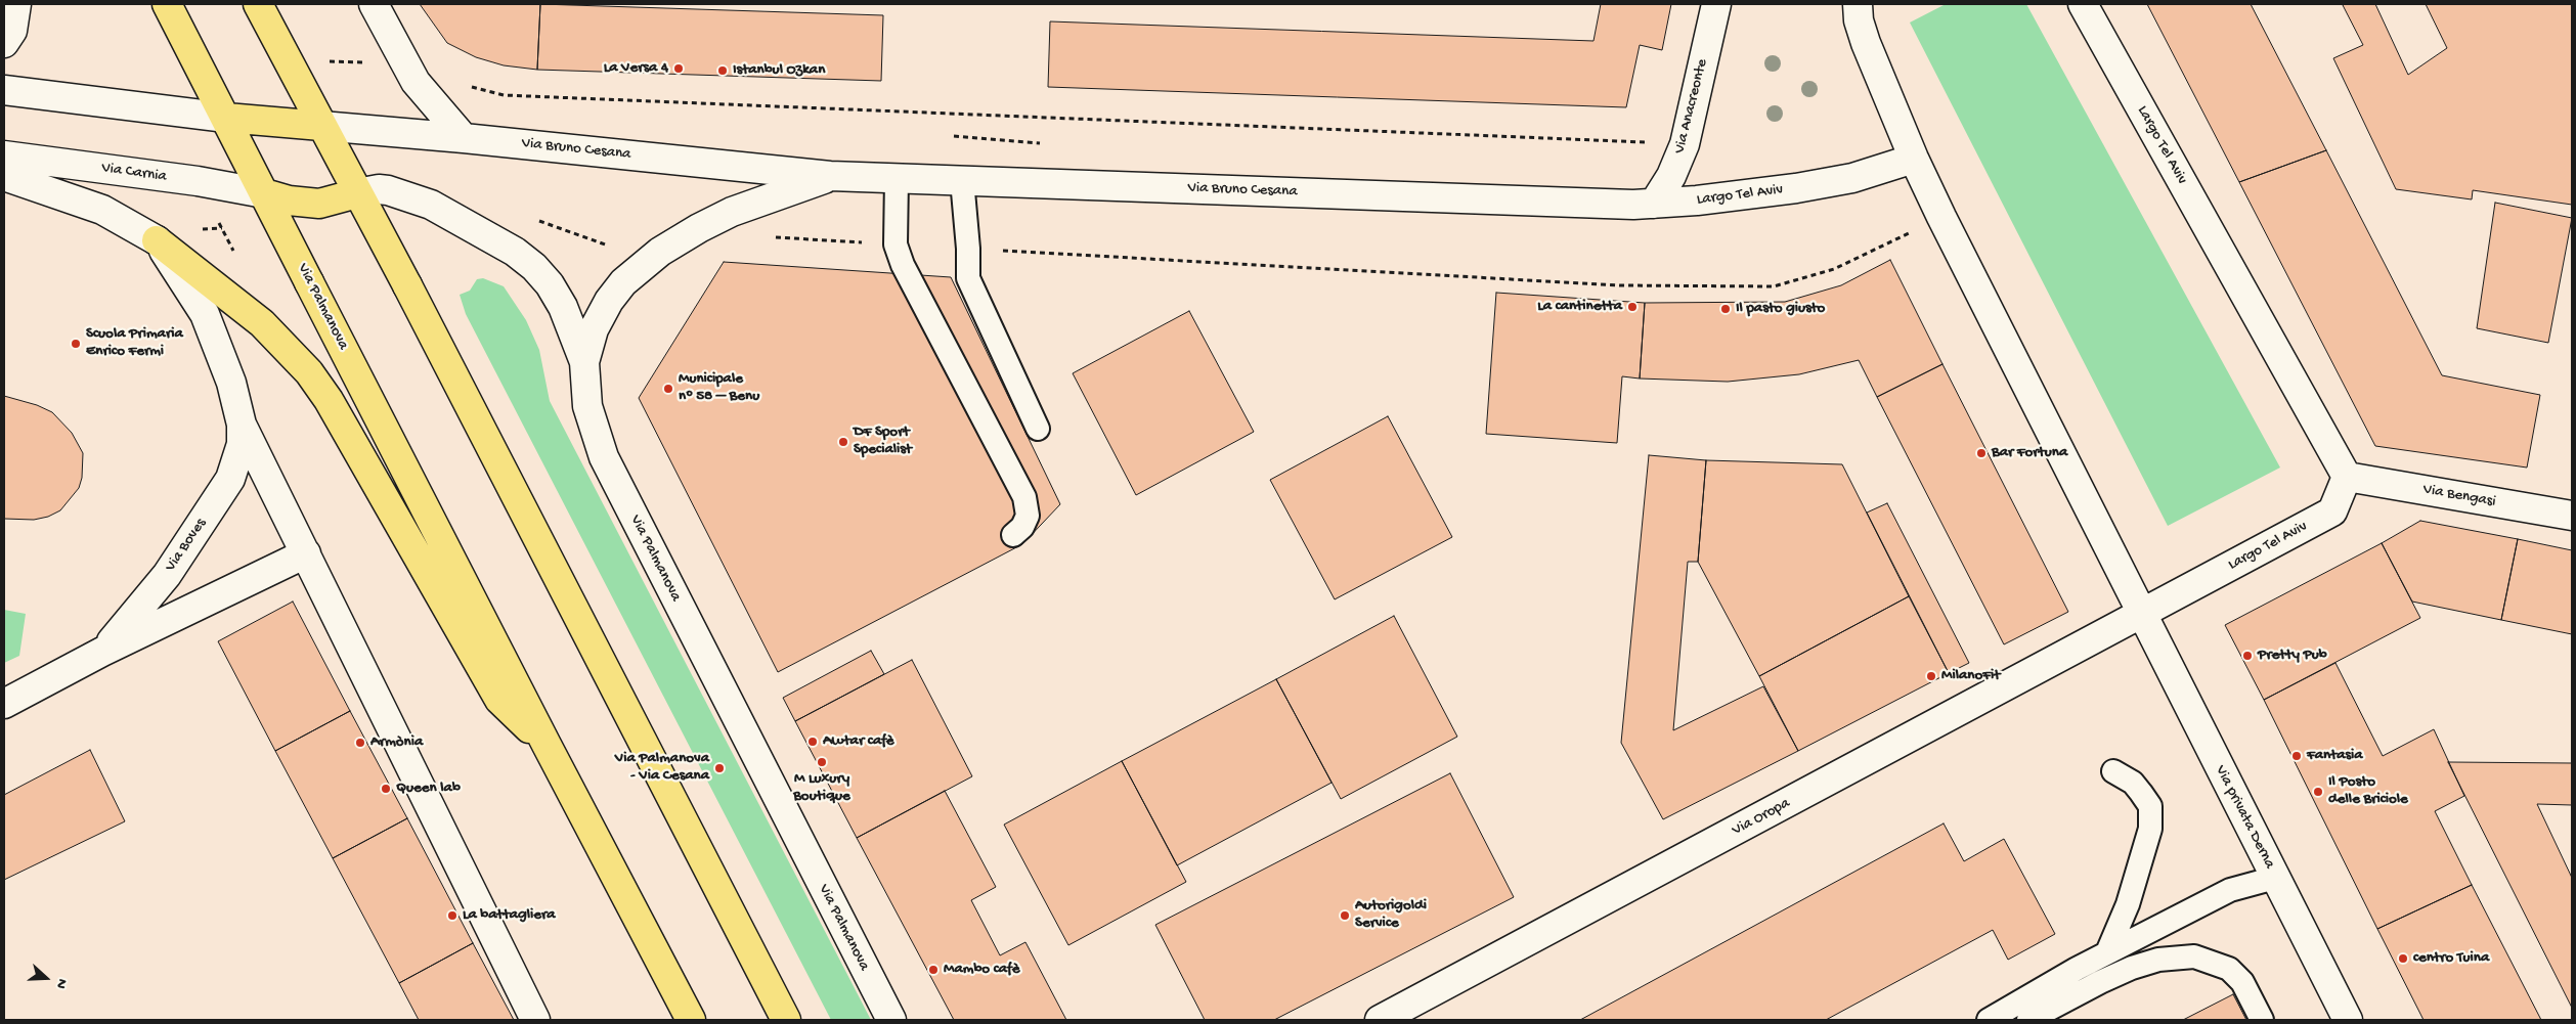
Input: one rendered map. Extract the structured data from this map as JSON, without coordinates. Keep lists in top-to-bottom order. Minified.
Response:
{"streets":{"main road":["Via Palmanova"],"street":["Via Anacreonte","Largo Tel Aviv","Via Bruno Cesana","Via Carnia","Via Bengasi","Via Boves","Via Oropa","Via privata Derna"]},"crossings":[["Via Anacreonte","Largo Tel Aviv"],["Via Anacreonte","Via Bruno Cesana"],["Largo Tel Aviv","Via Bruno Cesana"],["Largo Tel Aviv","Via Bengasi"],["Largo Tel Aviv","Via Oropa"],["Largo Tel Aviv","Via privata Derna"],["Via Bruno Cesana","Via Palmanova"],["Via Carnia","Via Palmanova"],["Via Oropa","Via privata Derna"]],"places":["La Versa 4","Istanbul Ozkan","La cantinetta","Il pasto giusto","Scuola Primaria Enrico Fermi","Municipale nº 58 – Benu","DF Sport Specialist","Bar Fortuna","Pretty Pub","MilanoFit","Awtar cafè","Armònia","Fantasia","M Luxury Boutique","Via Palmanova - Via Cesana","Queen lab","Il Posto delle Briciole","La battagliera","Autorigoldi Service","centro Tuina","Mambo cafè"],"north":"right"}
